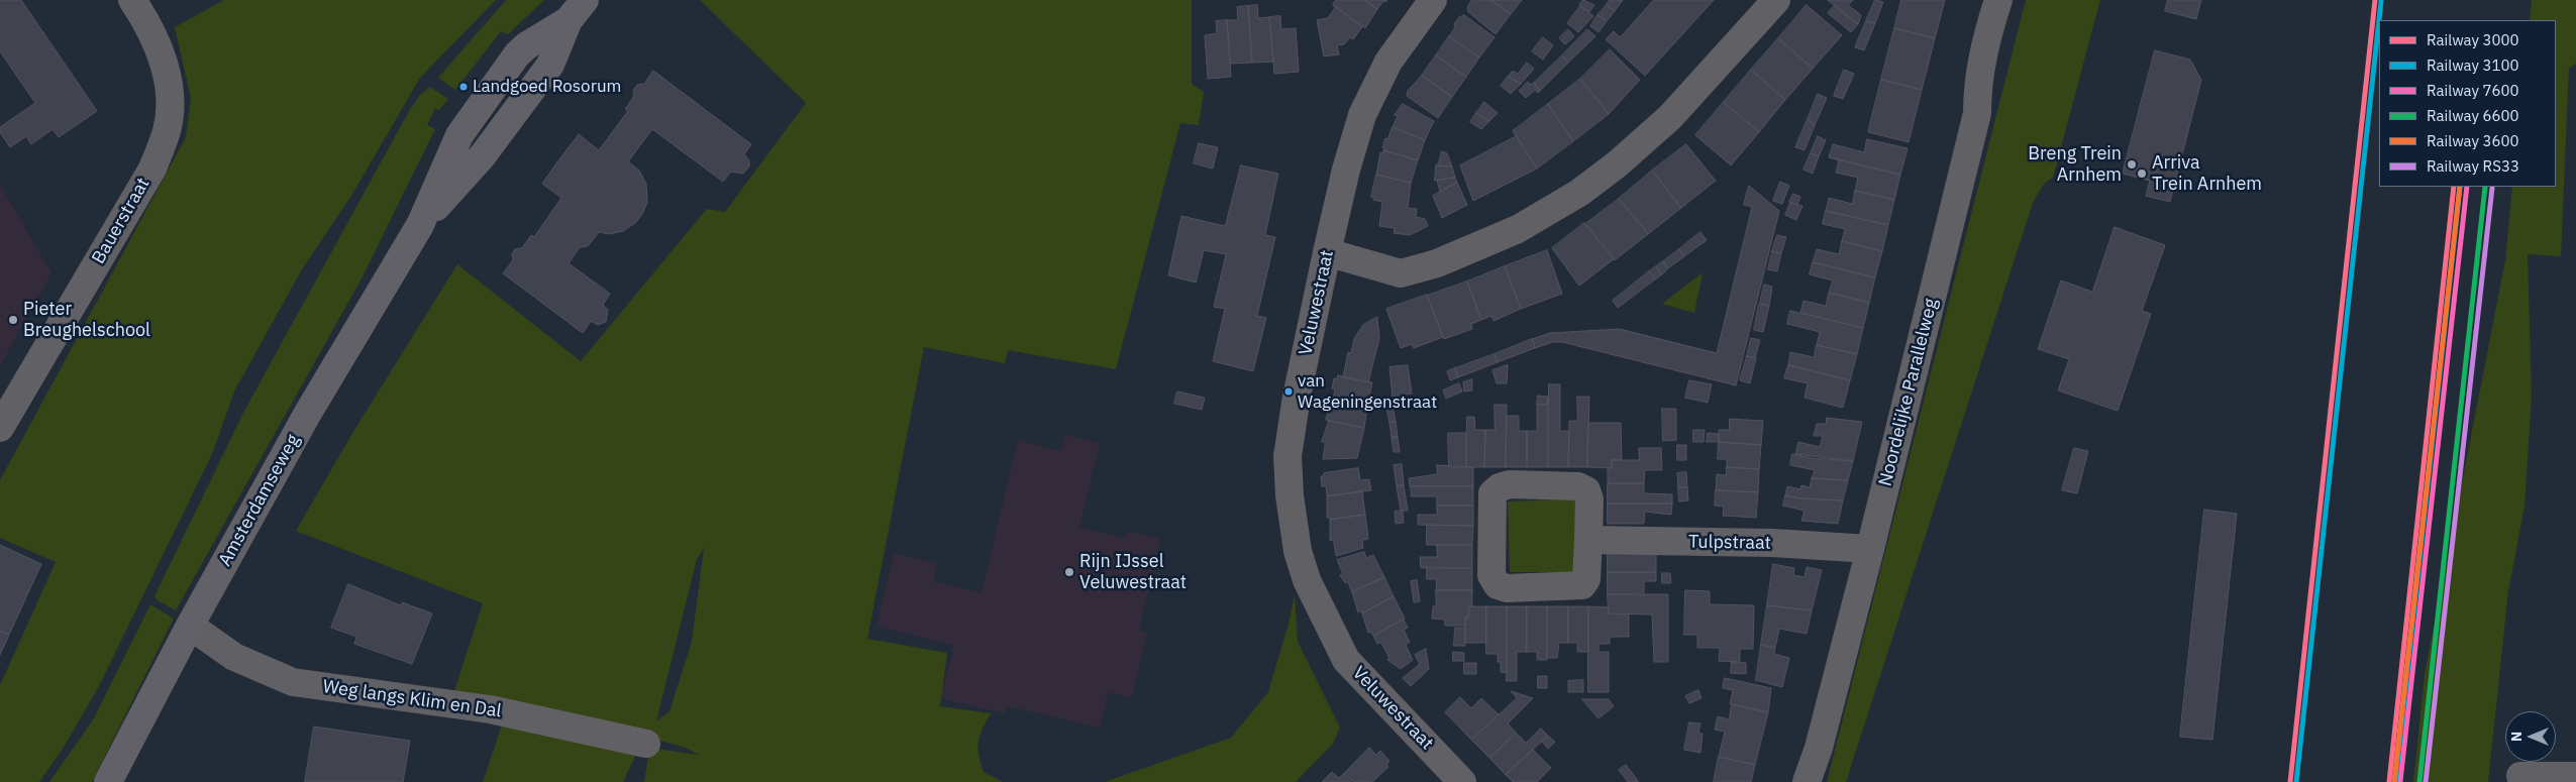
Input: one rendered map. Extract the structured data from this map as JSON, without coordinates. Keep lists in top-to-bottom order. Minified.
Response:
{"streets":{"main road":["Amsterdamseweg"],"street":["Bauerstraat","Veluwestraat","Noordelijke Parallelweg","Tulpstraat","Weg langs Klim en Dal"]},"crossings":[["Noordelijke Parallelweg","Tulpstraat"],["Amsterdamseweg","Weg langs Klim en Dal"]],"places":["Landgoed Rosorum","Breng Trein Arnhem","Arriva Trein Arnhem","Pieter Breughelschool","van Wageningenstraat","Rijn IJssel Veluwestraat"],"lines":["rail line 3000","rail line 3100","rail line 7600","rail line 6600","rail line 3600","rail line RS33"],"legend":["Railway 3000","Railway 3100","Railway 7600","Railway 6600","Railway 3600","Railway RS33"],"north":"left"}
